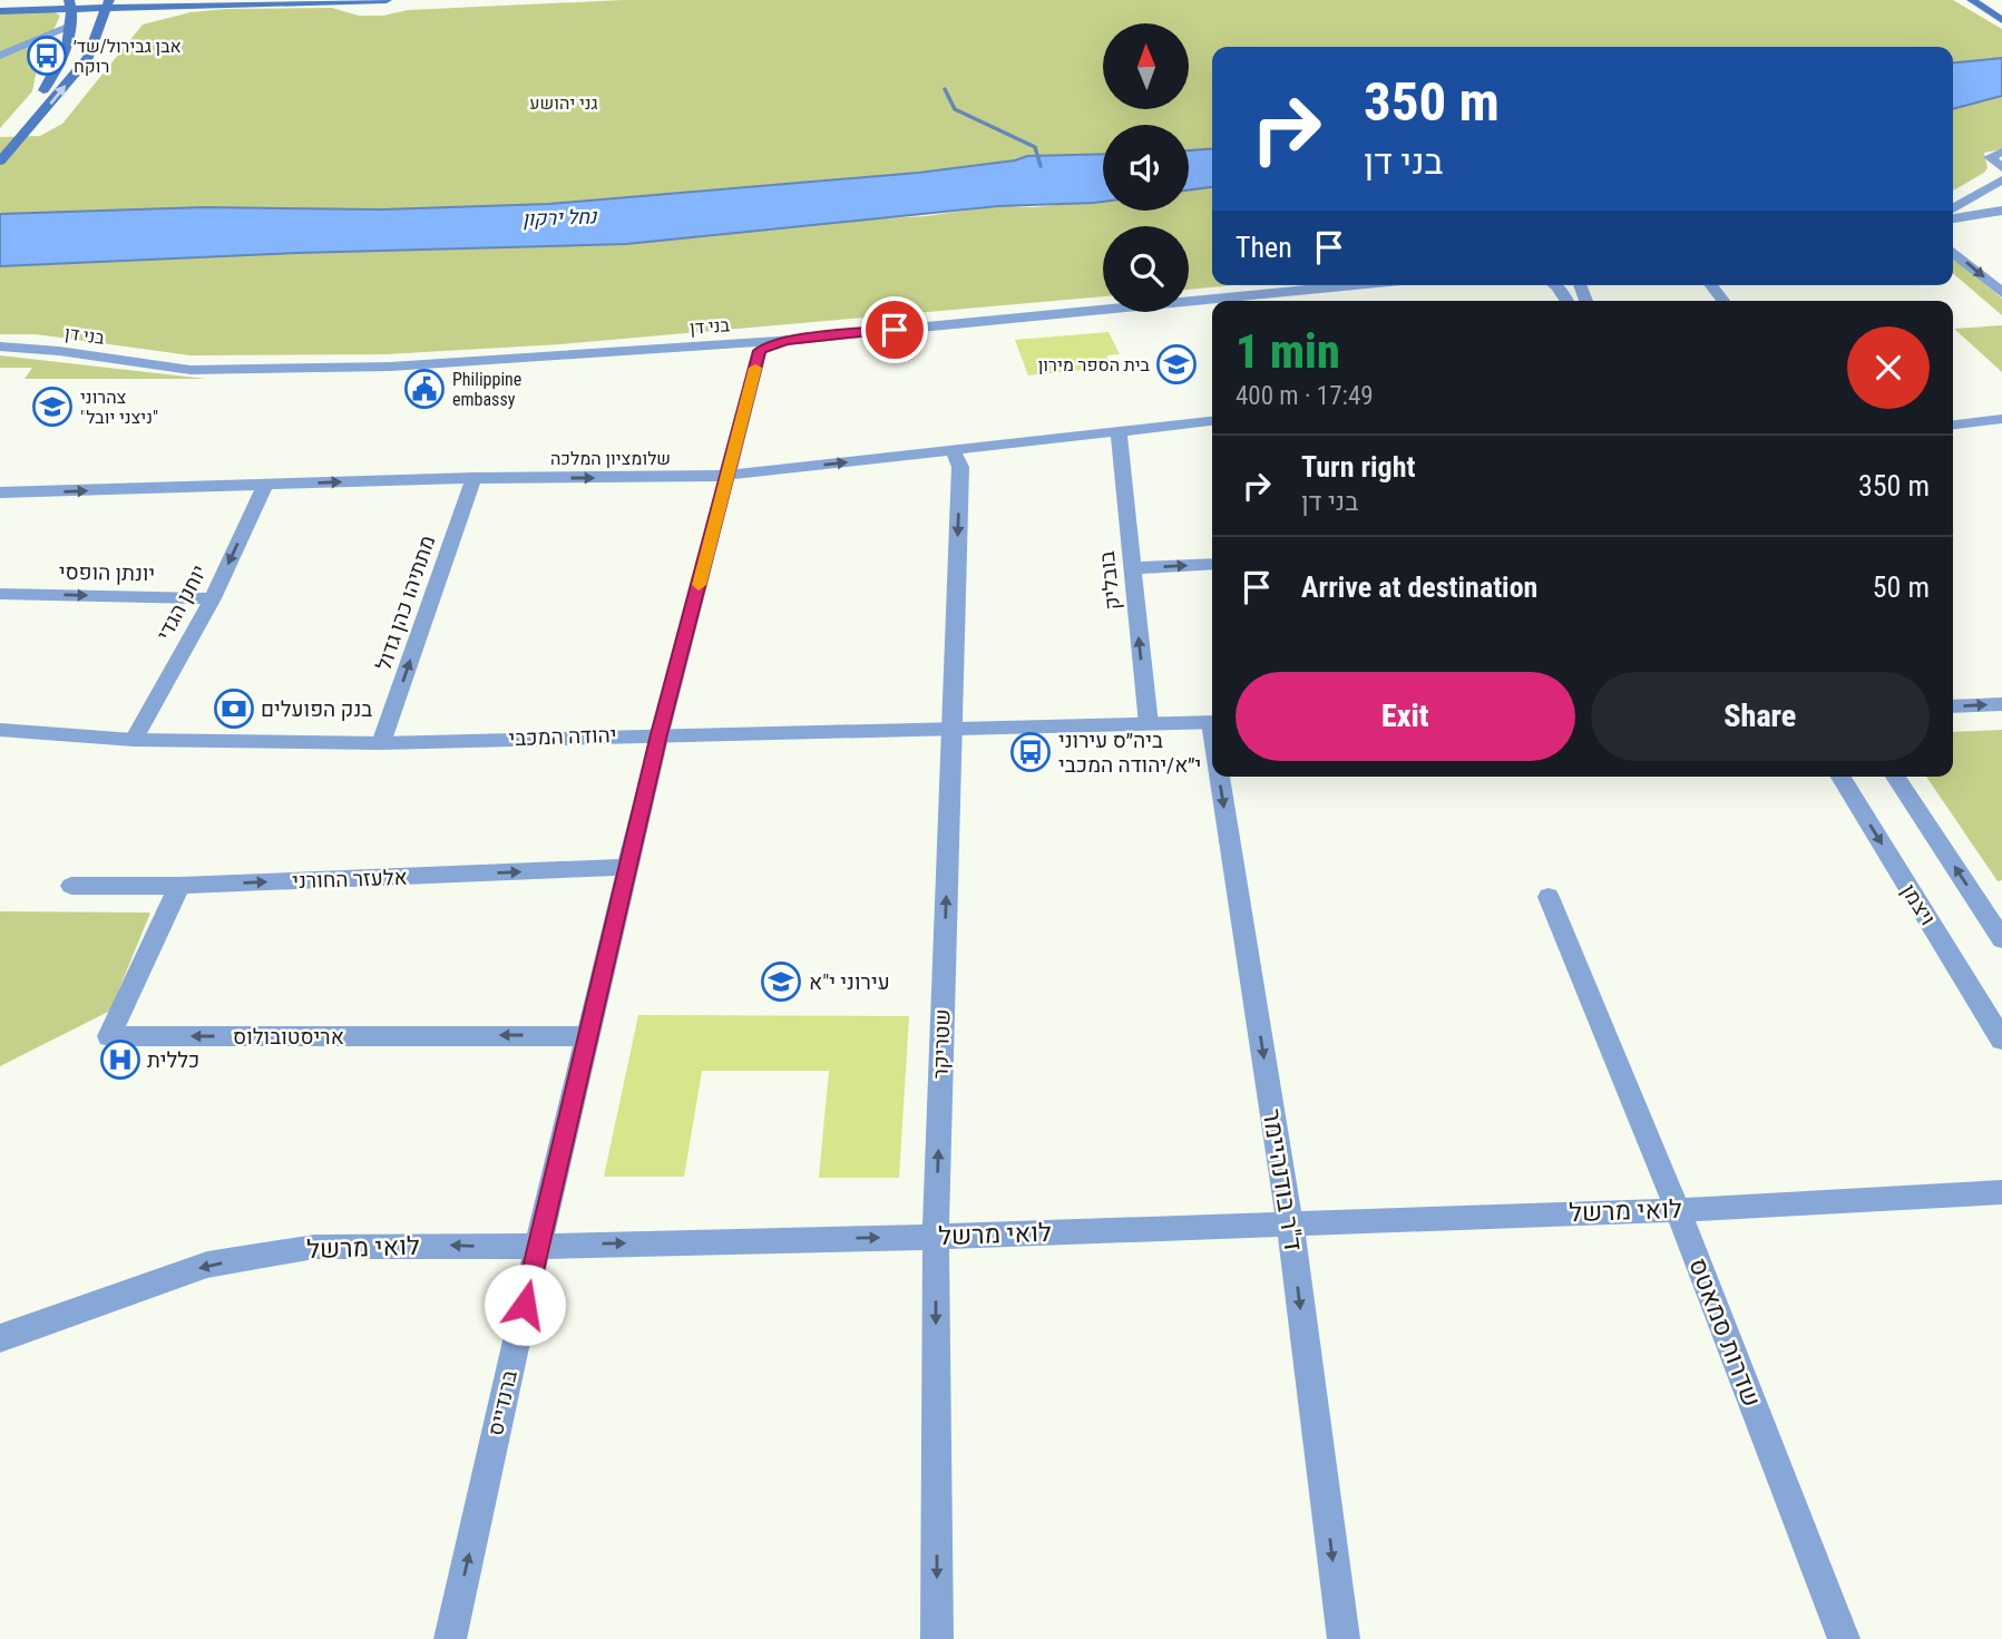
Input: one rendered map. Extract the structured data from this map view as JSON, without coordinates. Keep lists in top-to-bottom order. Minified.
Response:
{"streets":{"street":["בני דן","שלומציון המלכה","יונתן הופסי","בובליק","יוחנן הגדי","מתתיהו כהן גדול","יהודה המכבי","אלעזר החורני","ויצמן","אריסטובולוס","שטריקר","ד\"ר בודנהיימר","לואי מרשל","שדרות סמאטס","ברנדייס"]},"crossings":[["בני דן","ברנדייס"],["שלומציון המלכה","בובליק"],["שלומציון המלכה","יוחנן הגדי"],["שלומציון המלכה","מתתיהו כהן גדול"],["שלומציון המלכה","שטריקר"],["שלומציון המלכה","ברנדייס"],["יונתן הופסי","יוחנן הגדי"],["בובליק","יהודה המכבי"],["יוחנן הגדי","יהודה המכבי"],["מתתיהו כהן גדול","יהודה המכבי"],["יהודה המכבי","שטריקר"],["יהודה המכבי","ברנדייס"],["אלעזר החורני","אריסטובולוס"],["אלעזר החורני","ברנדייס"],["אריסטובולוס","ברנדייס"],["שטריקר","לואי מרשל"],["ד\"ר בודנהיימר","לואי מרשל"],["לואי מרשל","שדרות סמאטס"],["לואי מרשל","ברנדייס"]],"one_way":["שלומציון המלכה","יונתן הופסי","בובליק","יוחנן הגדי","מתתיהו כהן גדול","אלעזר החורני","ד\"ר בודנהיימר"],"water":["נחל ירקון"],"parks":["גני יהושע"],"places":{"bus stop":["אבן גבירול/שד׳ רוקח","ביה״ס עירוני י״א/יהודה המכבי"],"school or university":["בית הספר מירון","צהרוני \"ניצני יובל\"","עירוני י\"א"],"public building":["Philippine embassy"],"bank":["בנק הפועלים"],"hospital":["כללית"]},"north":"top","page":{"turn":["350 m","בני דן"],"then":"Then","heading":["1 min","400 m · 17:49"],"list":[{"name":"Turn right","note":"בני דן","value":"350 m"},{"name":"Arrive at destination","value":"50 m"}],"buttons":["Exit","Share"]}}
